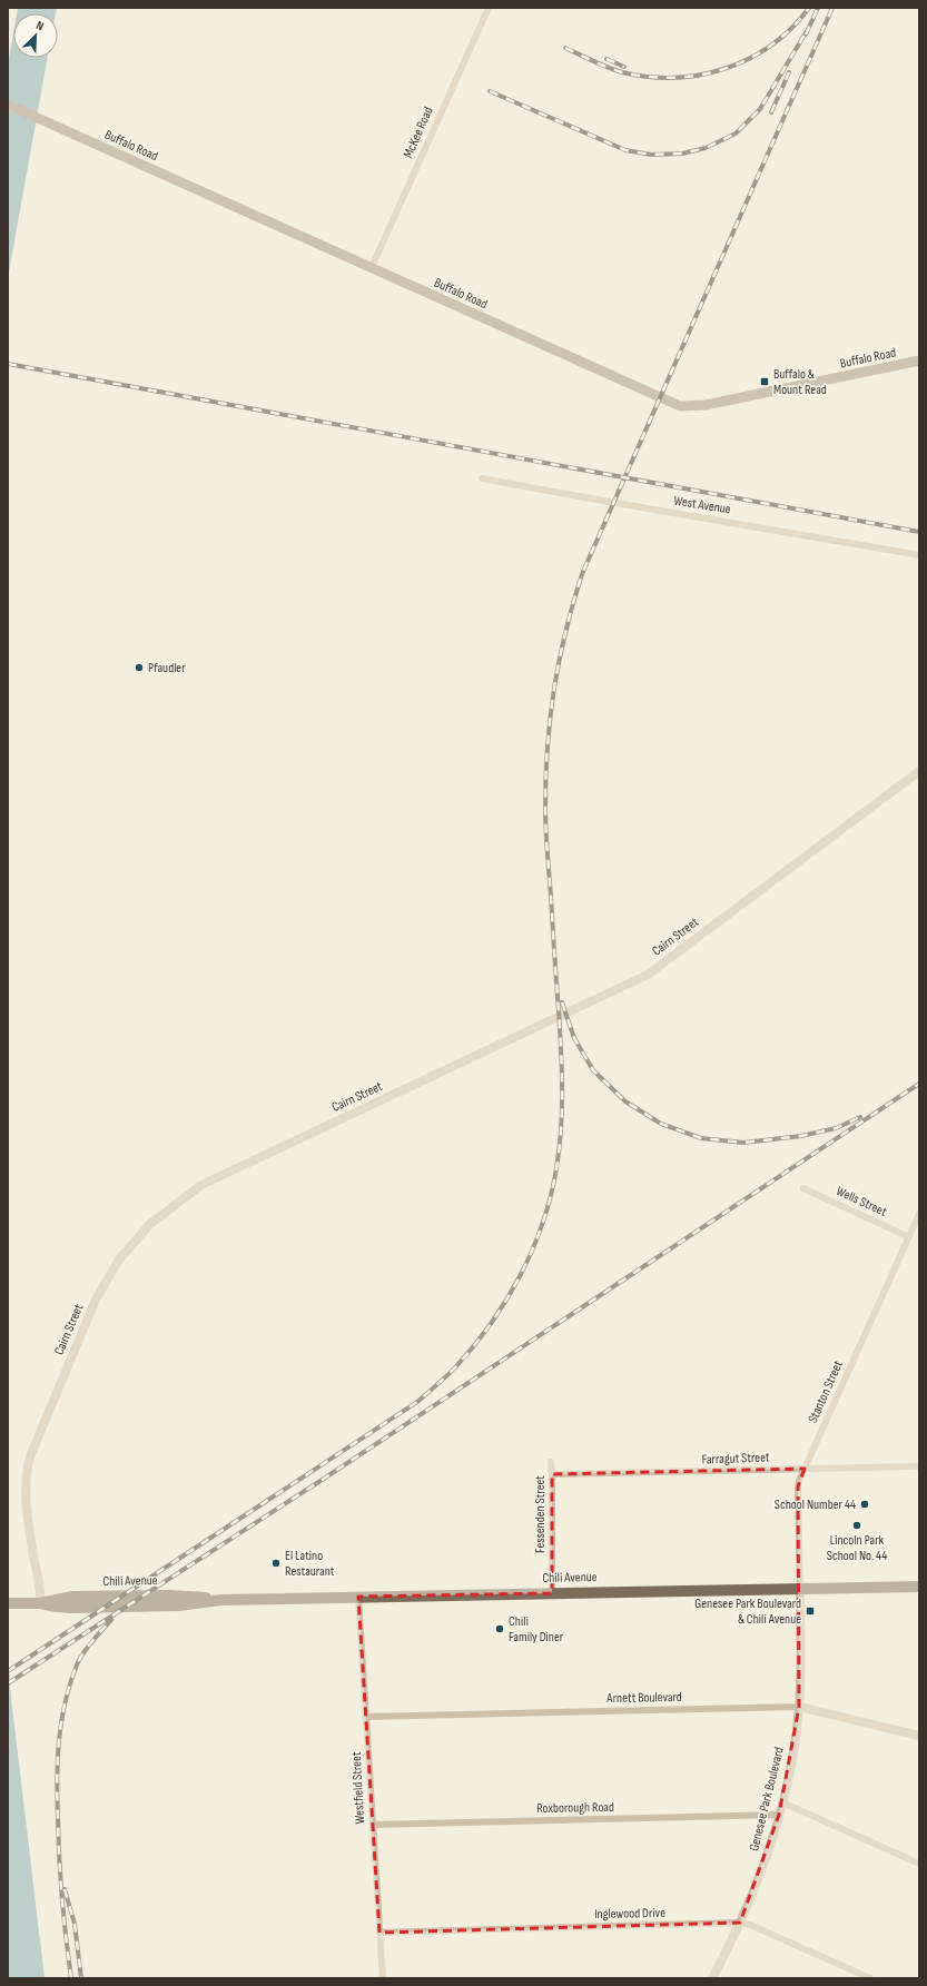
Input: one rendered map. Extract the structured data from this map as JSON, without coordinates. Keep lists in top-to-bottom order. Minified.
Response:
{"streets":{"main road":["Buffalo Road","Chili Avenue"],"street":["McKee Road","West Avenue","Cairn Street","Wells Street","Stanton Street","Farragut Street","Fessenden Street","Arnett Boulevard","Westfield Street","Genesee Park Boulevard","Roxborough Road","Inglewood Drive"]},"crossings":[["McKee Road","Buffalo Road"],["Cairn Street","Chili Avenue"],["Wells Street","Stanton Street"],["Stanton Street","Farragut Street"],["Stanton Street","Chili Avenue"],["Stanton Street","Genesee Park Boulevard"],["Farragut Street","Fessenden Street"],["Fessenden Street","Chili Avenue"],["Chili Avenue","Westfield Street"],["Chili Avenue","Genesee Park Boulevard"],["Arnett Boulevard","Westfield Street"],["Arnett Boulevard","Genesee Park Boulevard"],["Westfield Street","Roxborough Road"],["Westfield Street","Inglewood Drive"],["Genesee Park Boulevard","Roxborough Road"],["Genesee Park Boulevard","Inglewood Drive"]],"places":{"transit":["Buffalo & Mount Read","Genesee Park Boulevard & Chili Avenue"],"other":["Pfaudler","School Number 44","Lincoln Park School No. 44","El Latino Restaurant","Chili Family Diner"]},"north":"top right"}
